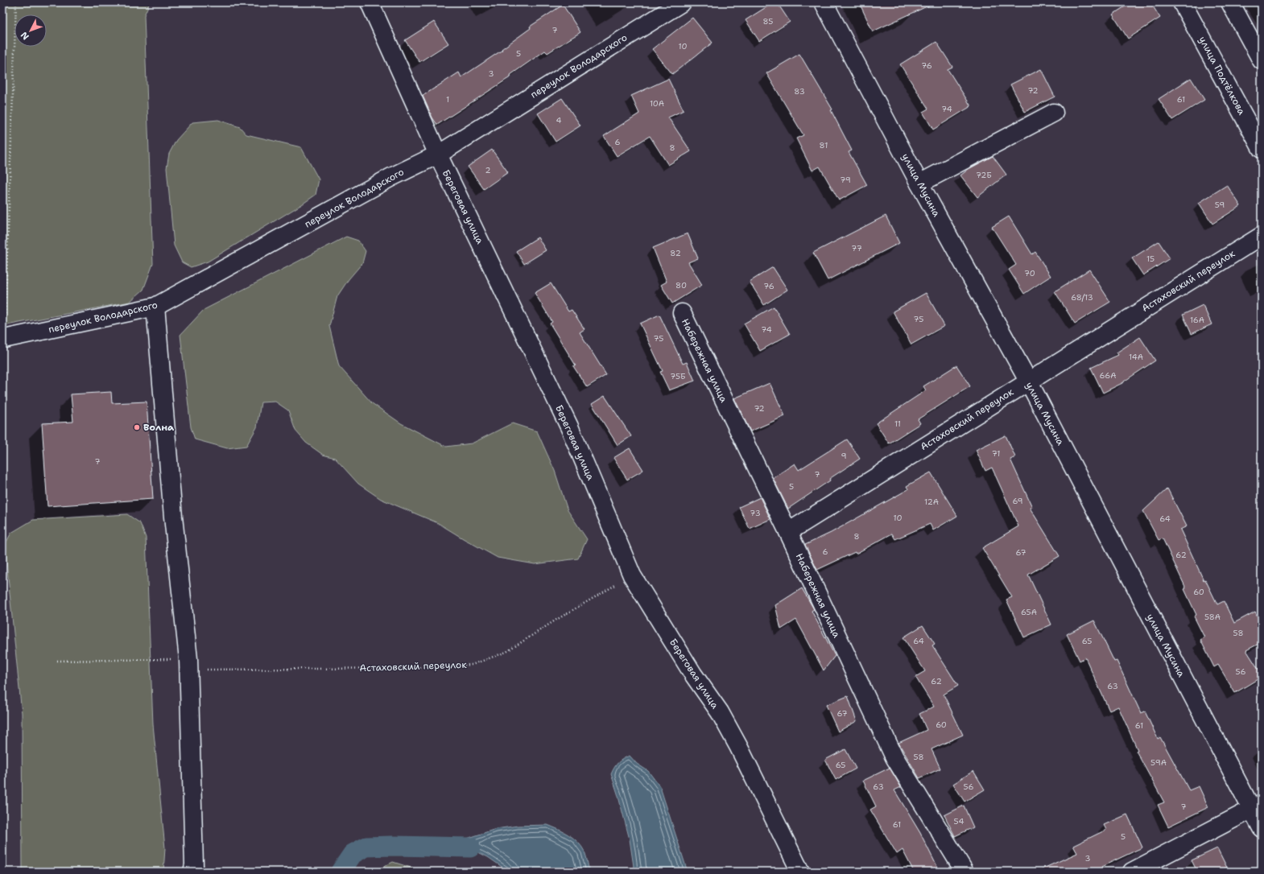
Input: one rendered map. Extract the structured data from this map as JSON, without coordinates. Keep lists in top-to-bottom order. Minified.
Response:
{"streets":{"street":["переулок Володарского","улица Подтёлкова","улица Мусина","Береговая улица","Астаховский переулок","Набережная улица"]},"crossings":[["переулок Володарского","Береговая улица"],["улица Мусина","Астаховский переулок"],["Береговая улица","Астаховский переулок"],["Астаховский переулок","Набережная улица"]],"places":["Волна"],"house_numbers":["85","7","10","5","76","3","72","83","1","61","10А","74","4","6","81","8","2","72Б","79","59","77","82","15","70","80","76","68/13","75","16А","74","75","14А","66А","75Б","72","11","71","9","7","7","5","69","12А","73","10","64","8","6","67","62","60","65А","58А","58","64","65","56","62","63","67","60","61","58","59А","65","63","56","7","54","61","5","3"],"north":"bottom left"}
